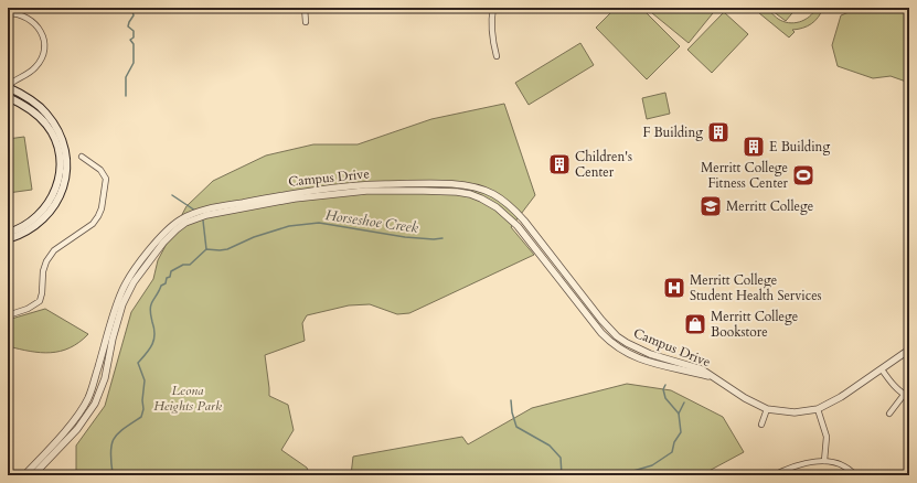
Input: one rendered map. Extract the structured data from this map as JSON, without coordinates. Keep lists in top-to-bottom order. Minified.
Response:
{"streets":{"street":["Campus Drive"]},"water":["Horseshoe Creek"],"parks":["Leona Heights Park"],"places":{"building":["F Building","E Building","Children's Center"],"sports":["Merritt College Fitness Center"],"school or university":["Merritt College"],"hospital":["Merritt College Student Health Services"],"shop":["Merritt College Bookstore"]}}
